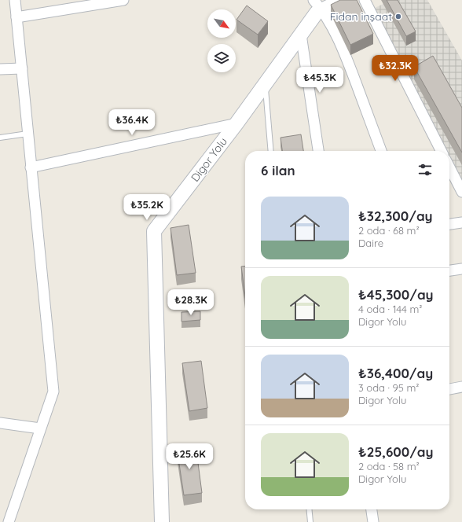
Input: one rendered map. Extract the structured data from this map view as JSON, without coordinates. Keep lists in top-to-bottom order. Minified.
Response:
{"streets":{"main road":["Digor Yolu"]},"places":["Fidan inşaat"],"north":"bottom right","page":{"price":["₺32.3K","₺45.3K","₺36.4K","₺35.2K","₺28.3K","₺25.6K"],"heading":"6 ilan","list":[{"name":"₺32,300/ay","note":"2 oda · 68 m² · Daire"},{"name":"₺45,300/ay","note":"4 oda · 144 m² · Digor Yolu"},{"name":"₺36,400/ay","note":"3 oda · 95 m² · Digor Yolu"},{"name":"₺25,600/ay","note":"2 oda · 58 m² · Digor Yolu"}]}}
